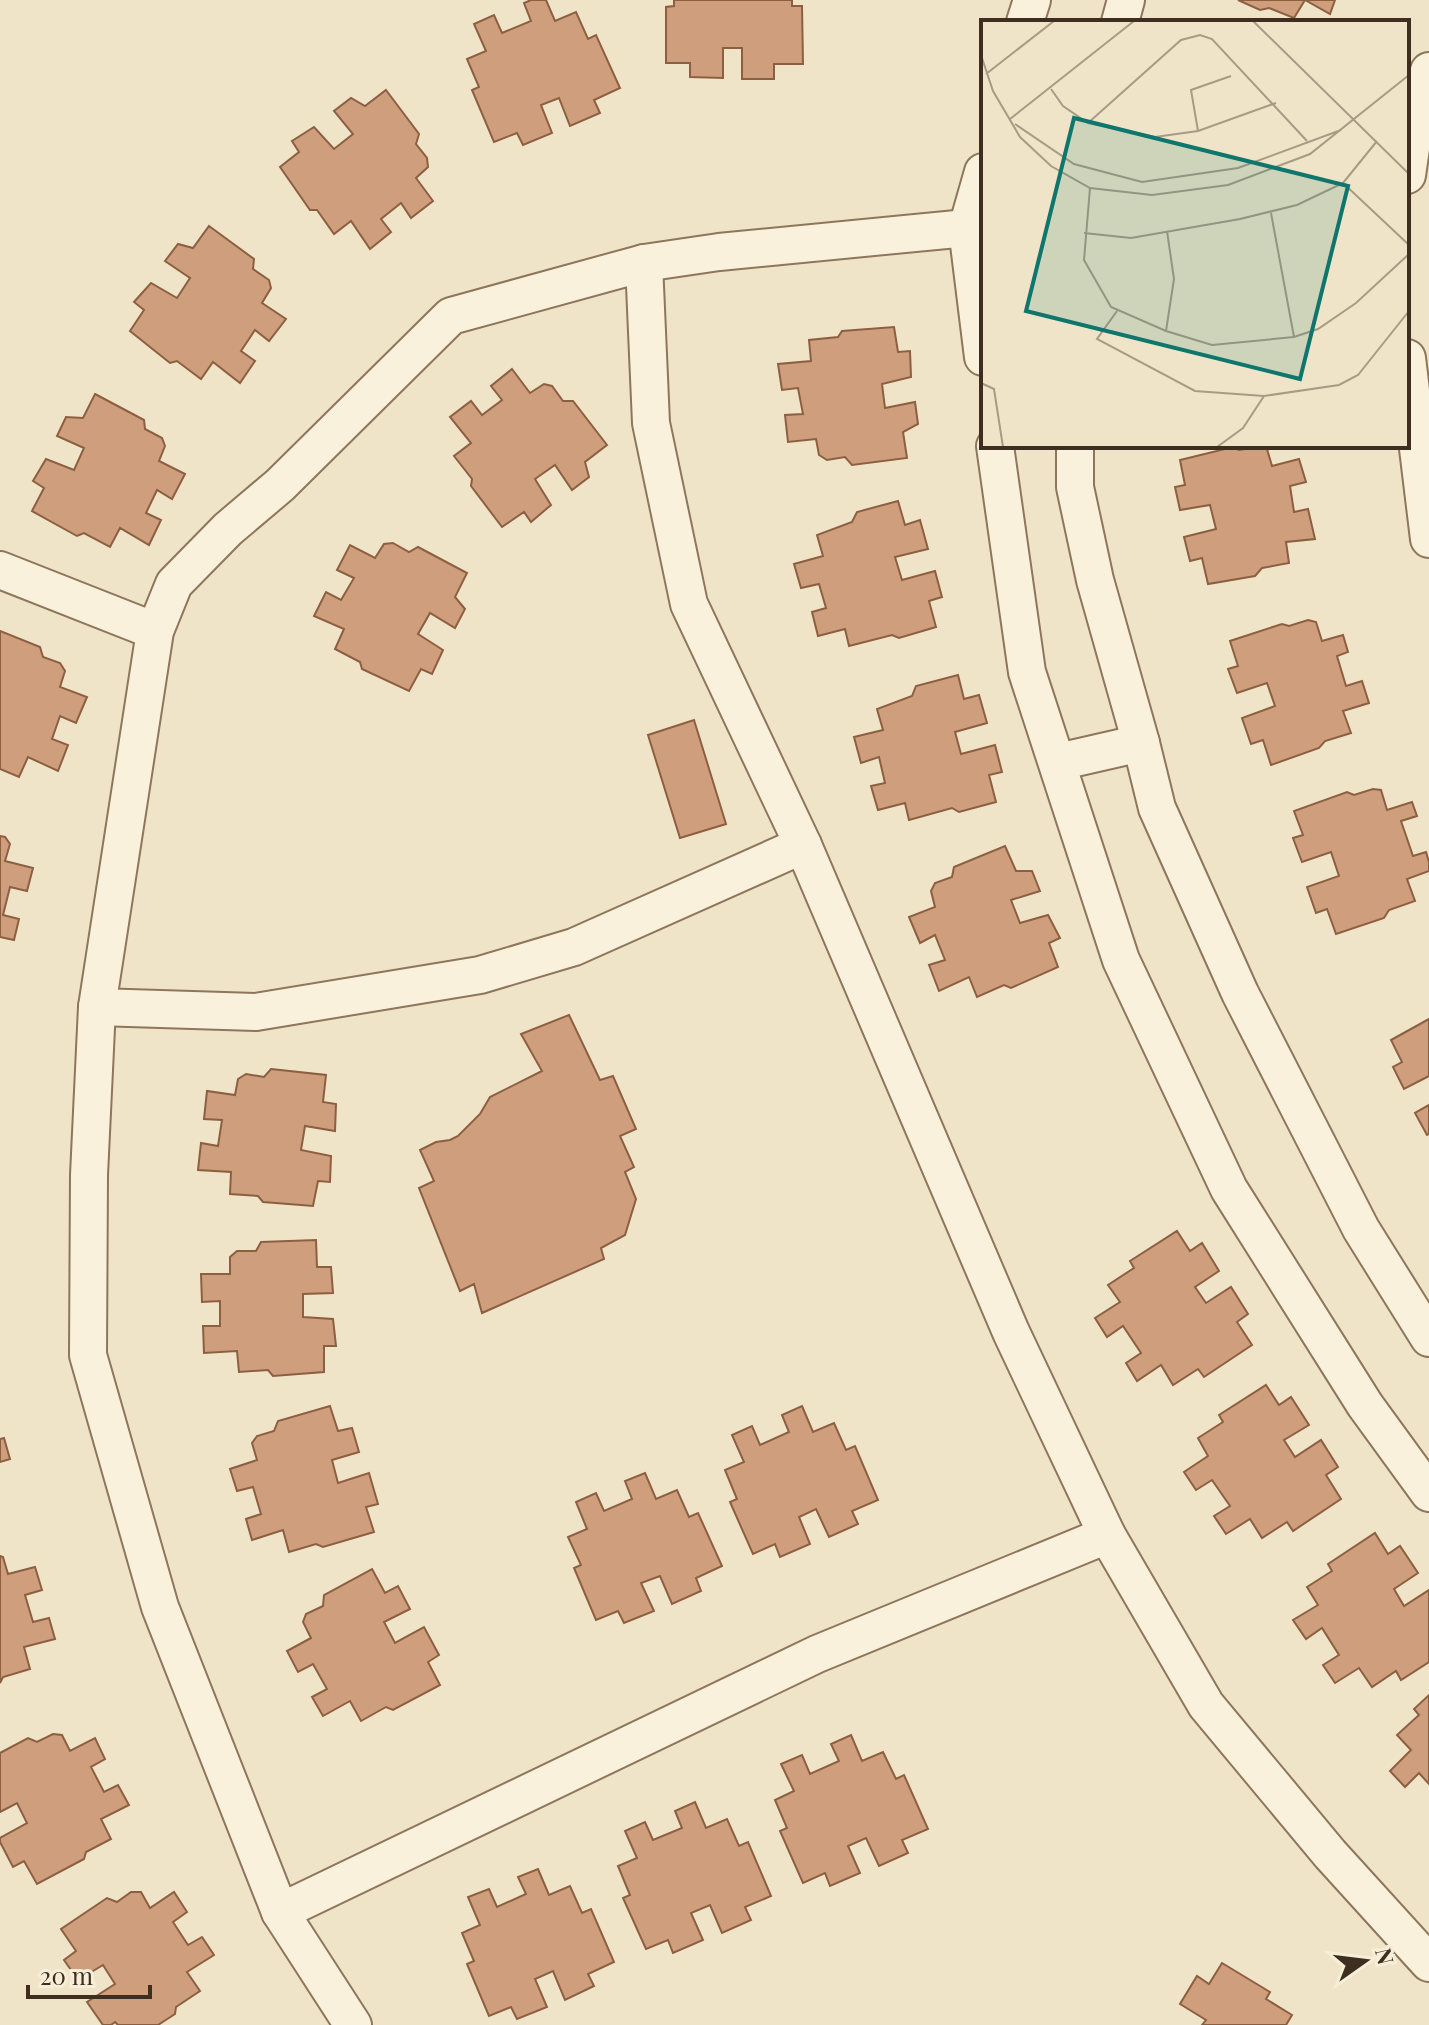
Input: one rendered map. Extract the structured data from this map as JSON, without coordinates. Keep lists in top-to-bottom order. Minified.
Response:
{"scale_bar":"20 m","north":"right"}
